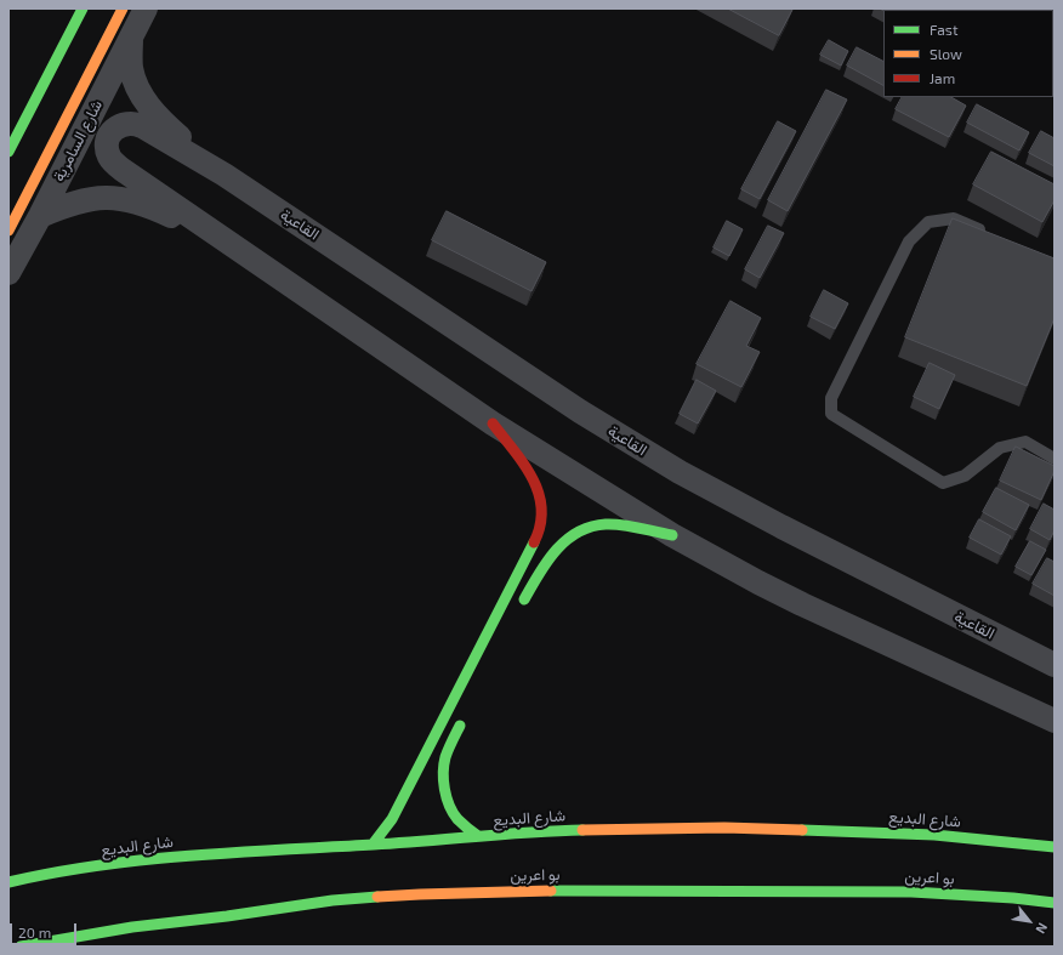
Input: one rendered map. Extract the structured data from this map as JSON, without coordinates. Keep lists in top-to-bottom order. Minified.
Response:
{"streets":{"main road":["شارع السامرية","شارع البديع","بو اعرين"],"street":["القاعية"]},"crossings":[["شارع السامرية","القاعية"]],"legend":["Fast","Slow","Jam"],"scale_bar":"20 m","north":"bottom right"}
